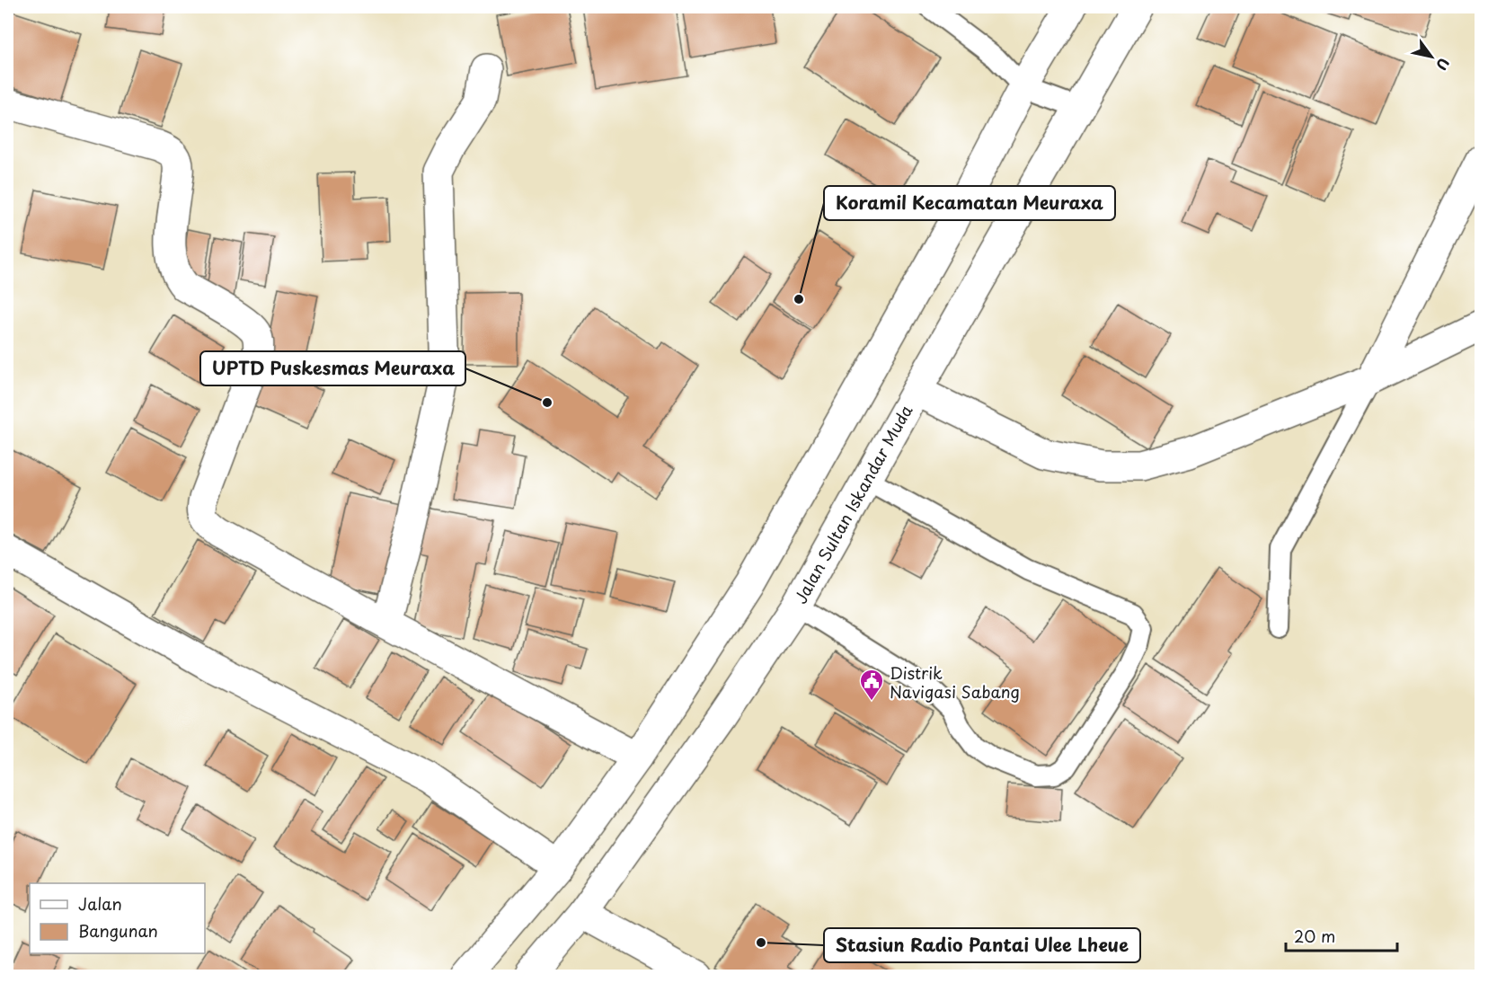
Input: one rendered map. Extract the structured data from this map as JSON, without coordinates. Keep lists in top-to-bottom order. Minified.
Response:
{"streets":{"main road":["Jalan Sultan Iskandar Muda"]},"places":{"other":["Koramil Kecamatan Meuraxa","UPTD Puskesmas Meuraxa","Stasiun Radio Pantai Ulee Lheue"],"public building":["Distrik Navigasi Sabang"]},"legend":["Jalan","Bangunan"],"scale_bar":"20 m","north":"bottom right"}
